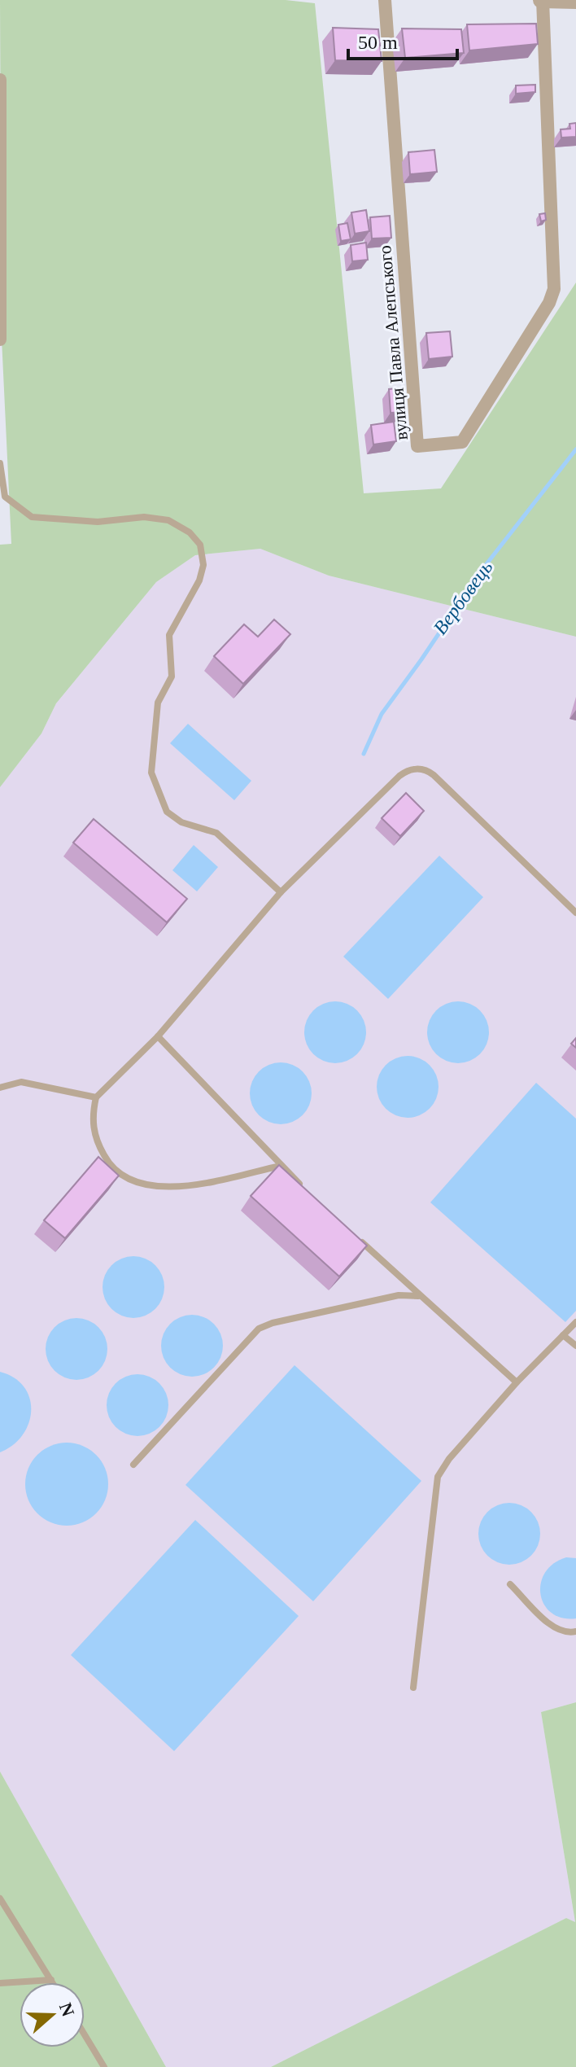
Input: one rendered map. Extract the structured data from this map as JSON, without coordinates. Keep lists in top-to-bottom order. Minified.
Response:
{"streets":{"street":["вулиця Павла Алепського"]},"water":["Вербовець"],"scale_bar":"50 m","north":"right"}
